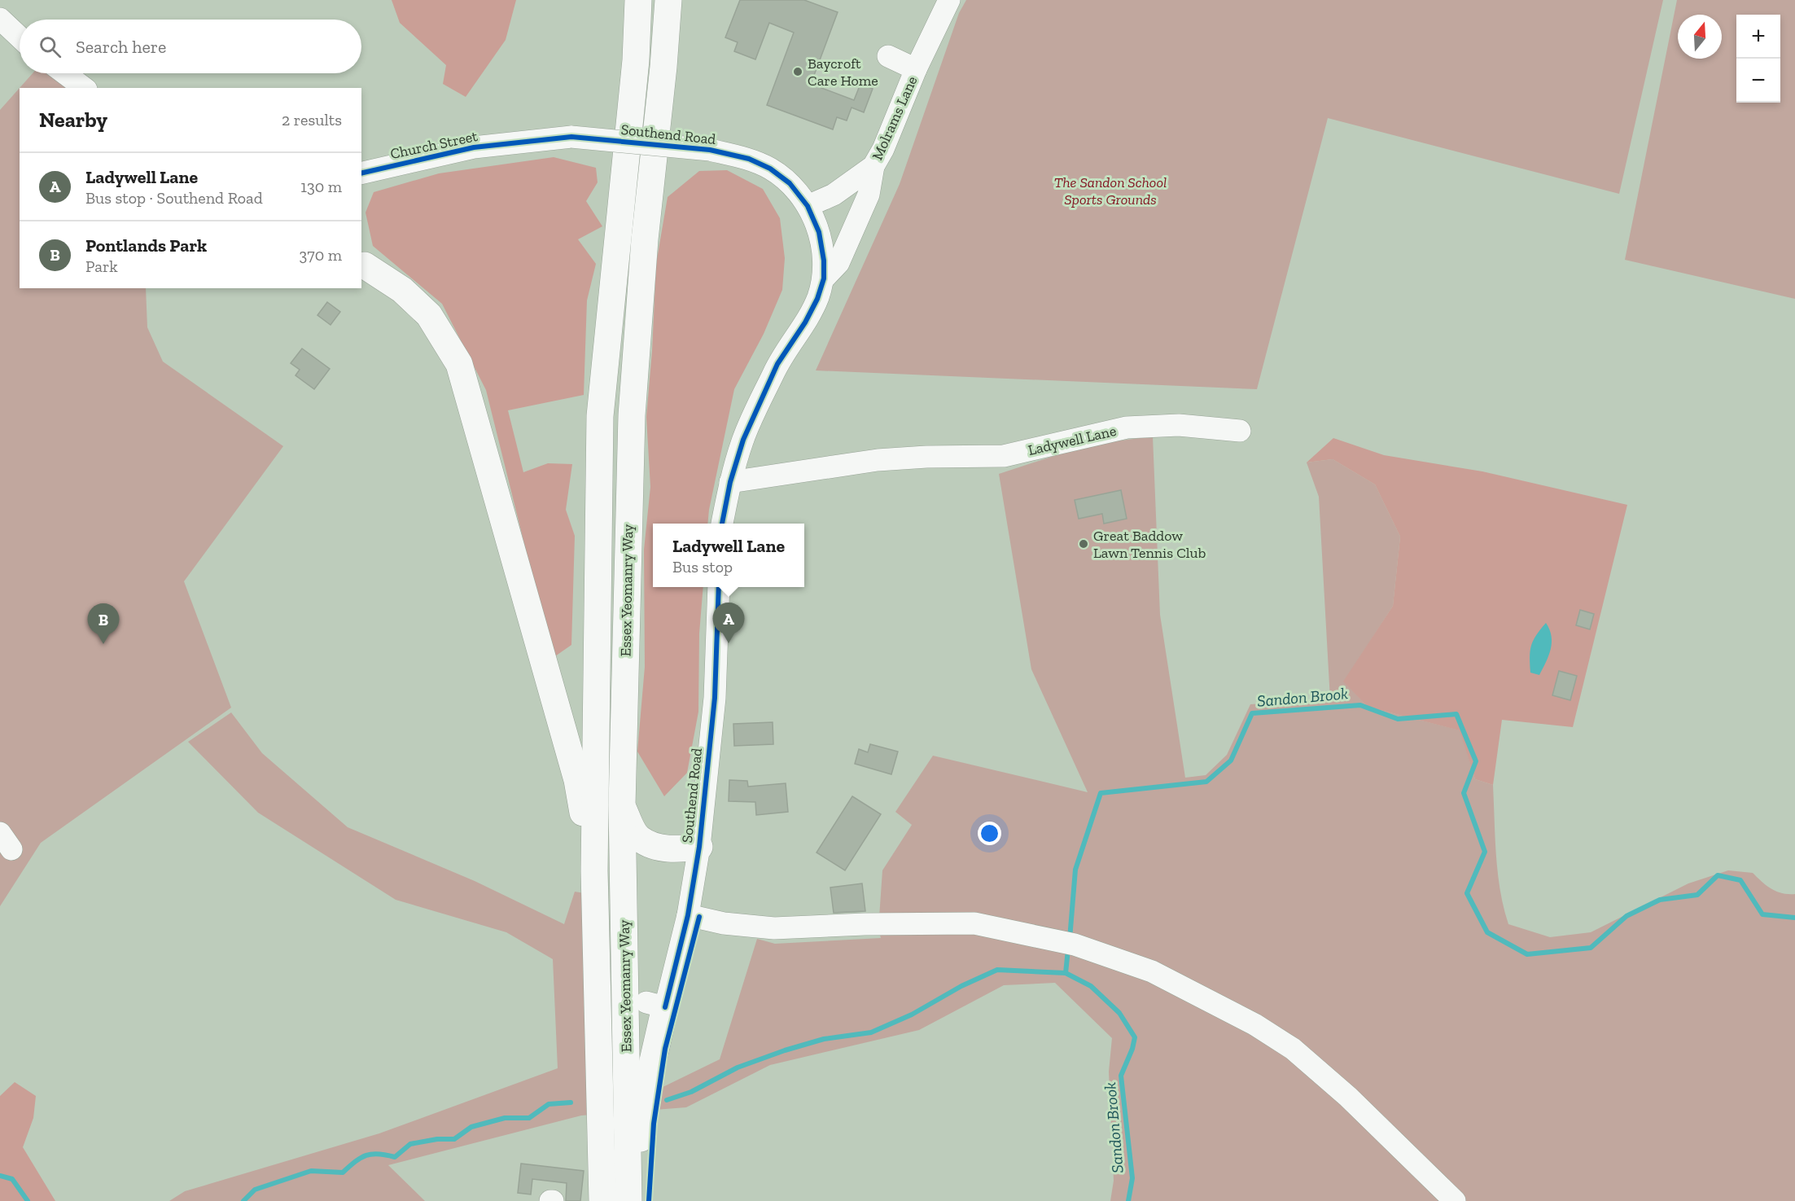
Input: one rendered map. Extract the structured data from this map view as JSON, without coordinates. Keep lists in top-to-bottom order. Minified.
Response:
{"streets":{"main road":["Essex Yeomanry Way"],"street":["Molrams Lane","Southend Road","Church Street","Ladywell Lane"]},"crossings":[["Molrams Lane","Southend Road"],["Southend Road","Church Street"],["Southend Road","Ladywell Lane"]],"water":["Sandon Brook"],"parks":["The Sandon School Sports Grounds"],"places":["Baycroft Care Home","Great Baddow Lawn Tennis Club"],"north":"top","page":{"map_buttons":["+","−"],"search":"Search here","heading":["Nearby","2 results"],"list":[{"mark":"A","name":"Ladywell Lane","note":"Bus stop · Southend Road","value":"130 m"},{"mark":"B","name":"Pontlands Park","note":"Park","value":"370 m"}],"popup":["Ladywell Lane","Bus stop"],"pins":["A","B"]}}
